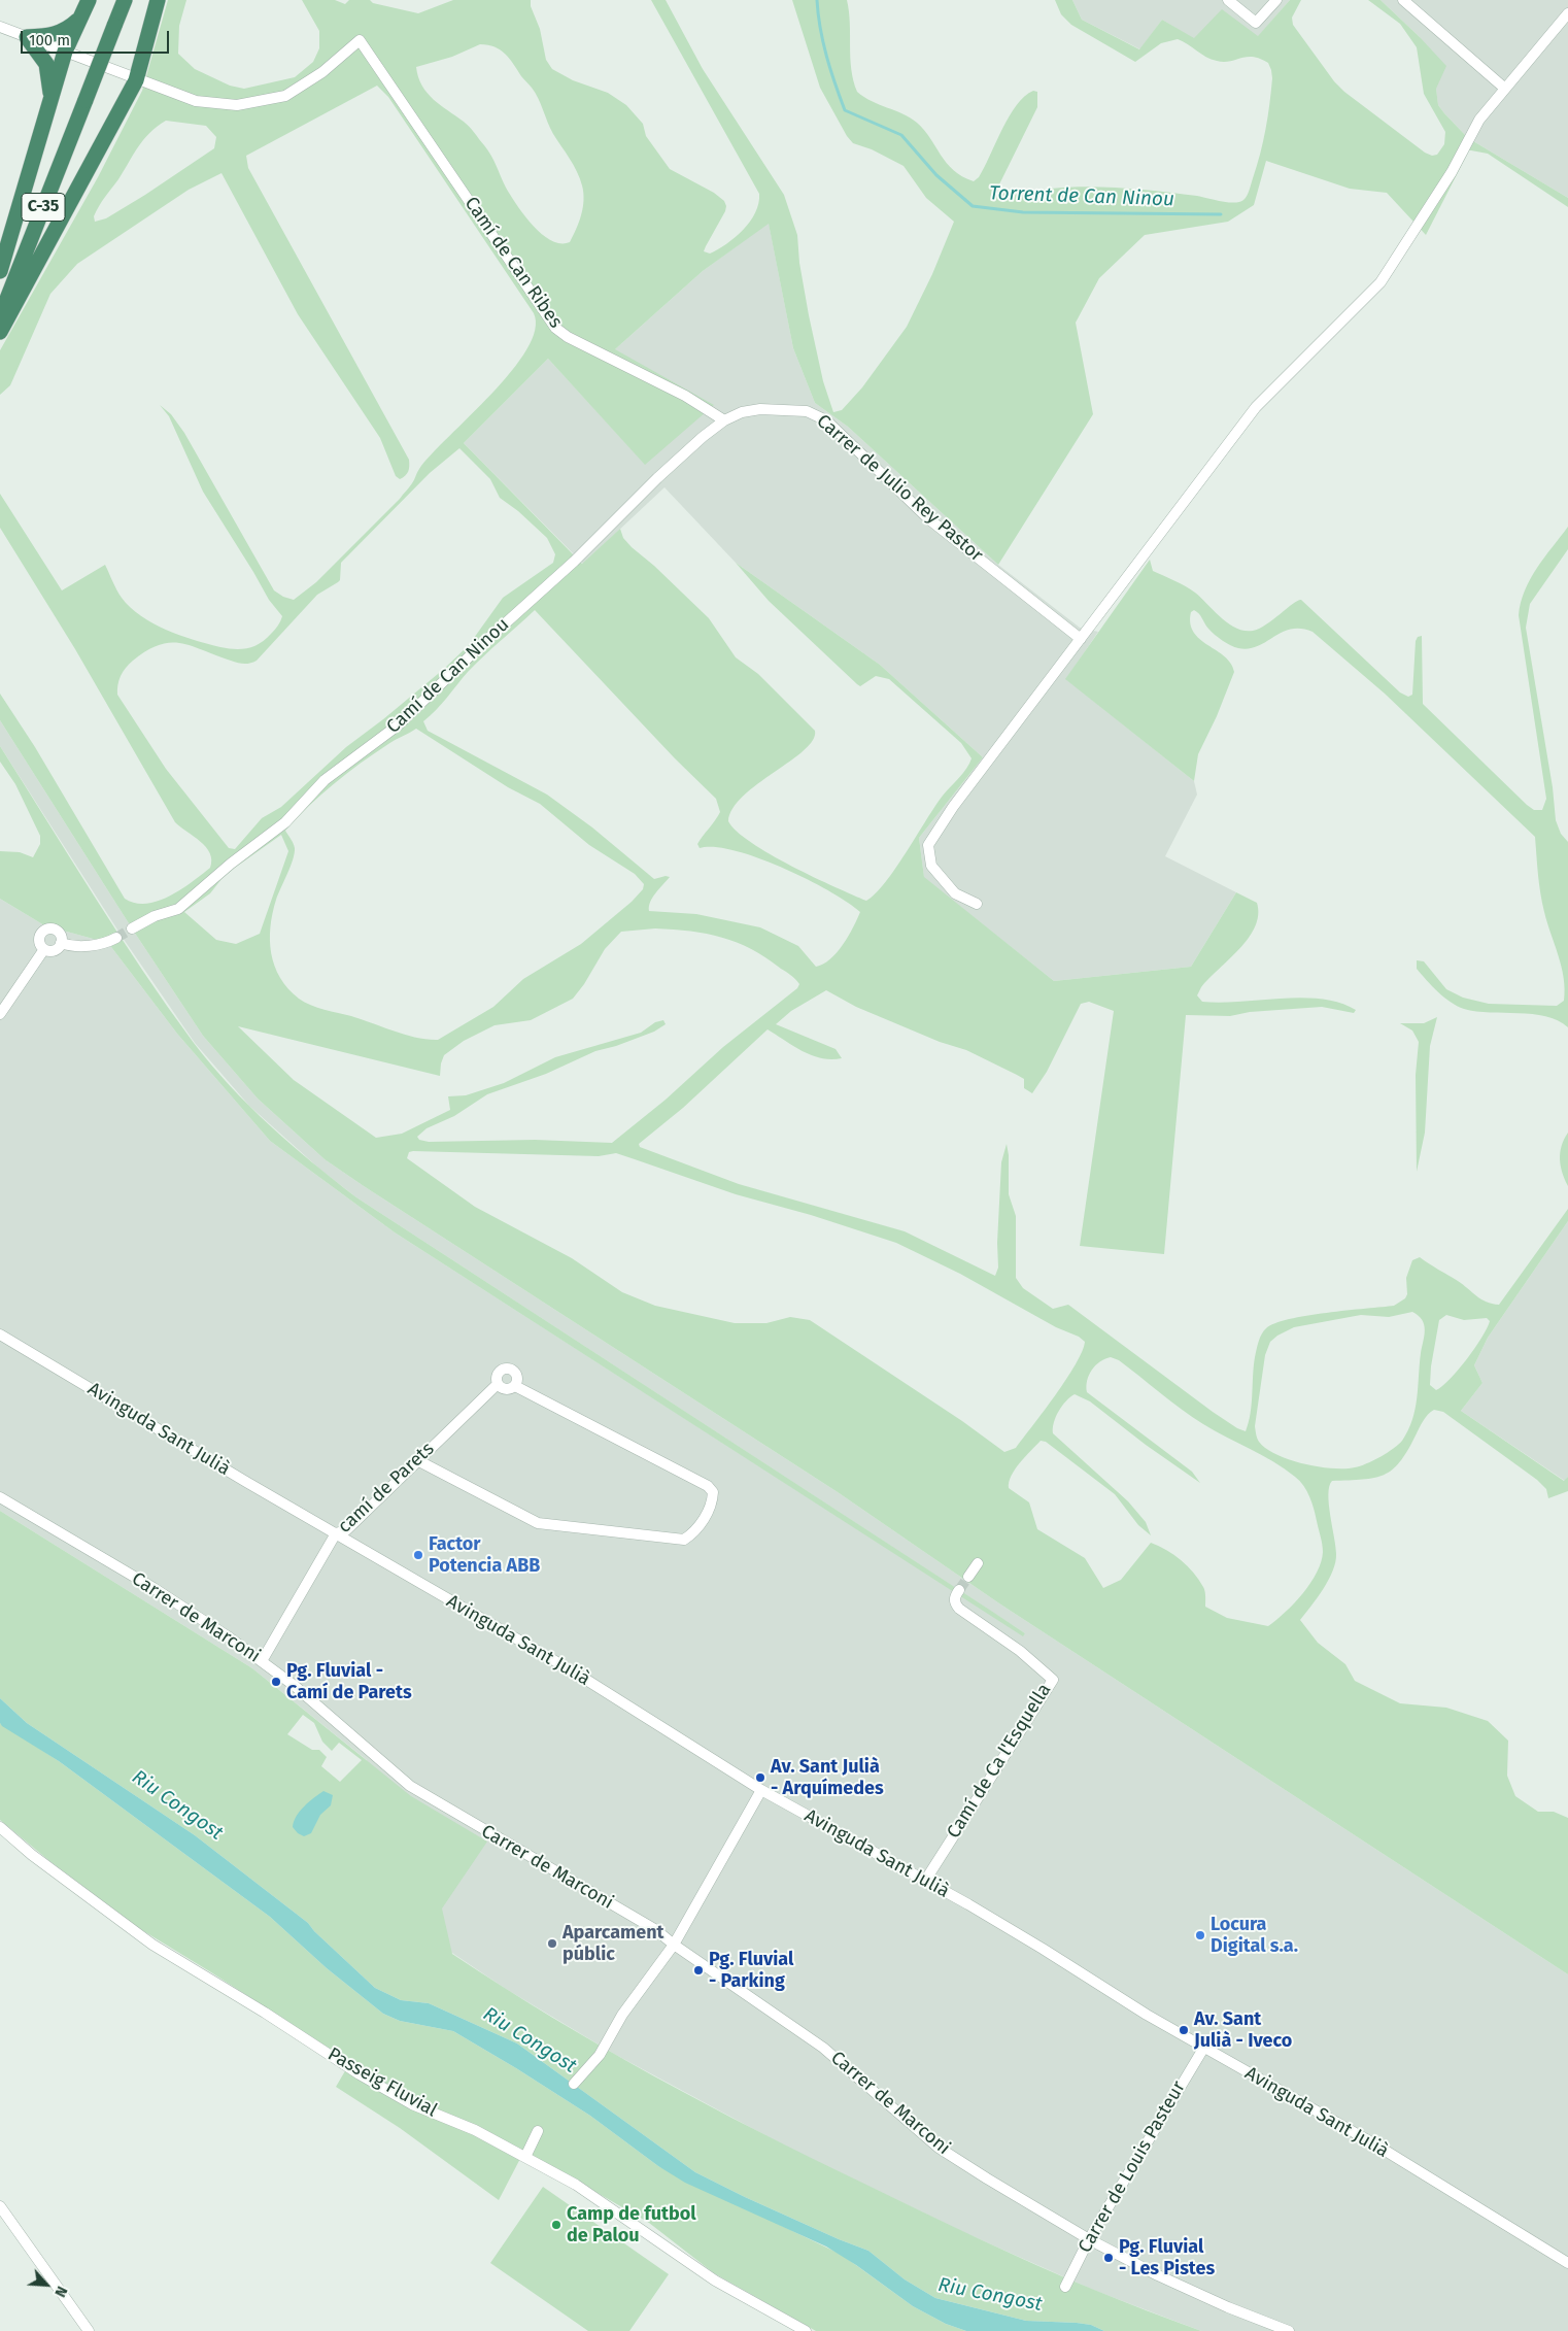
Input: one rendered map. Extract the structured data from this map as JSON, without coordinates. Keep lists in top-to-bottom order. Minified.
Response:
{"streets":{"highway":["C-35"],"street":["Camí de Can Ribes","Carrer de Julio Rey Pastor","Camí de Can Ninou","Avinguda Sant Julià","camí de Parets","Carrer de Marconi","Camí de Ca l'Esquella","Passeig Fluvial","Carrer de Louis Pasteur"]},"crossings":[["Camí de Can Ribes","Carrer de Julio Rey Pastor"],["Camí de Can Ribes","Camí de Can Ninou"],["Carrer de Julio Rey Pastor","Camí de Can Ninou"],["Avinguda Sant Julià","camí de Parets"],["Avinguda Sant Julià","Camí de Ca l'Esquella"],["Avinguda Sant Julià","Carrer de Louis Pasteur"],["camí de Parets","Carrer de Marconi"],["Carrer de Marconi","Carrer de Louis Pasteur"]],"water":["Torrent de Can Ninou","Riu Congost"],"places":["Factor Potencia ABB","Pg. Fluvial - Camí de Parets","Av. Sant Julià - Arquímedes","Locura Digital s.a.","Aparcament públic","Pg. Fluvial - Parking","Av. Sant Julià - Iveco","Camp de futbol de Palou","Pg. Fluvial - Les Pistes"],"scale_bar":"100 m","north":"bottom right"}
